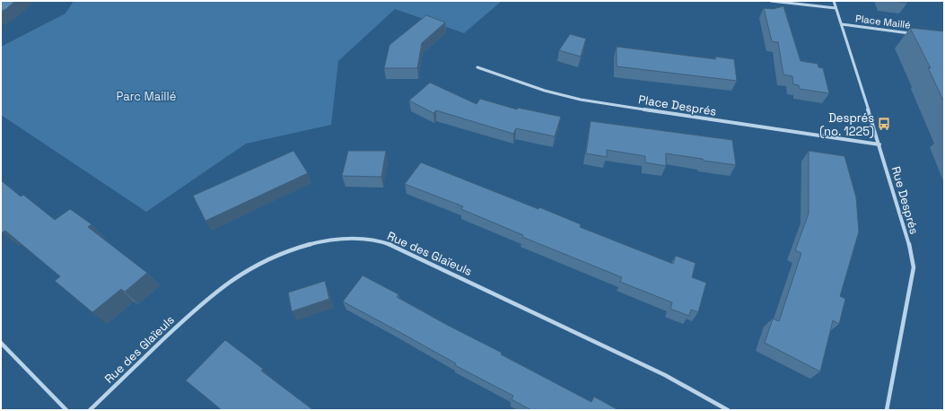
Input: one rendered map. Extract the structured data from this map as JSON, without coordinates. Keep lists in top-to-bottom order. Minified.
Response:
{"streets":{"street":["Place Maillé","Place Després","Rue Després","Rue des Glaïeuls"]},"crossings":[["Place Maillé","Rue Després"],["Place Després","Rue Després"]],"parks":["Parc Maillé"],"places":{"bus stop":["Després (no. 1225)"]}}
